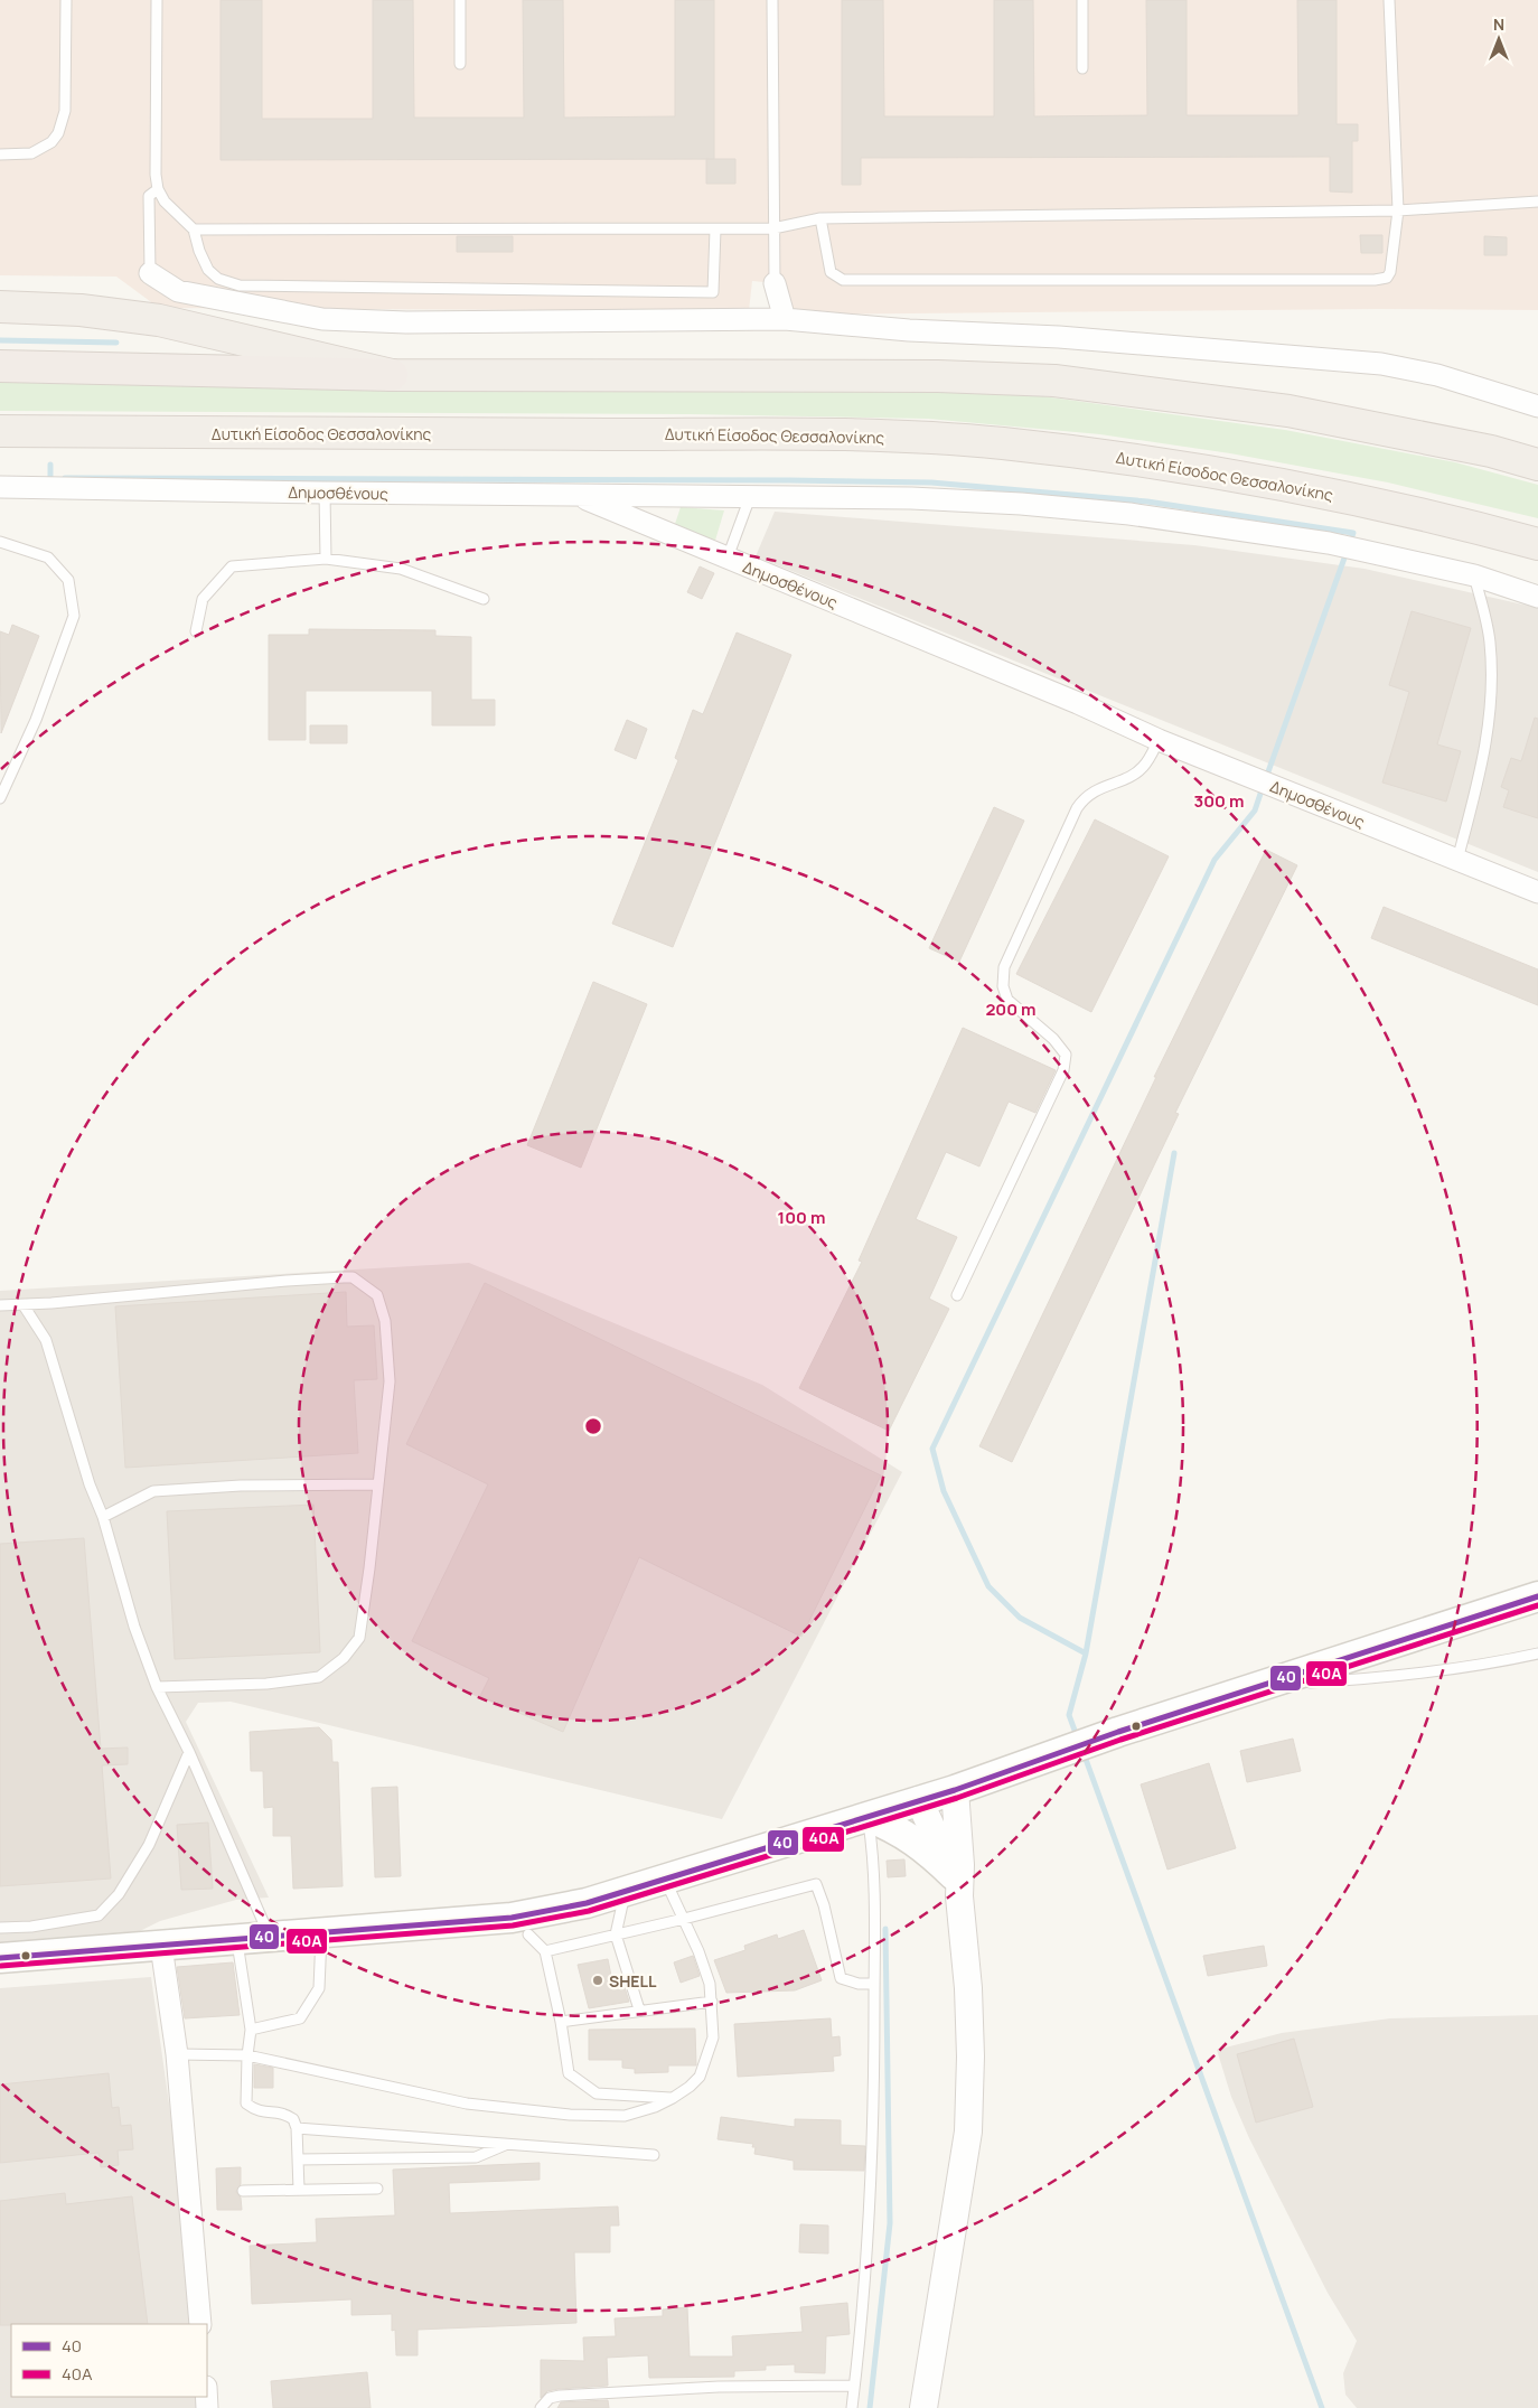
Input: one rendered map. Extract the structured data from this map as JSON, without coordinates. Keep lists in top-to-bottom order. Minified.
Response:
{"streets":{"highway":["Δυτική Είσοδος Θεσσαλονίκης"],"street":["Δημοσθένους"]},"places":["SHELL"],"lines":["transit line 40","transit line 40Α"],"legend":["40","40Α"],"north":"top","rings":["300 m","200 m","100 m"]}
